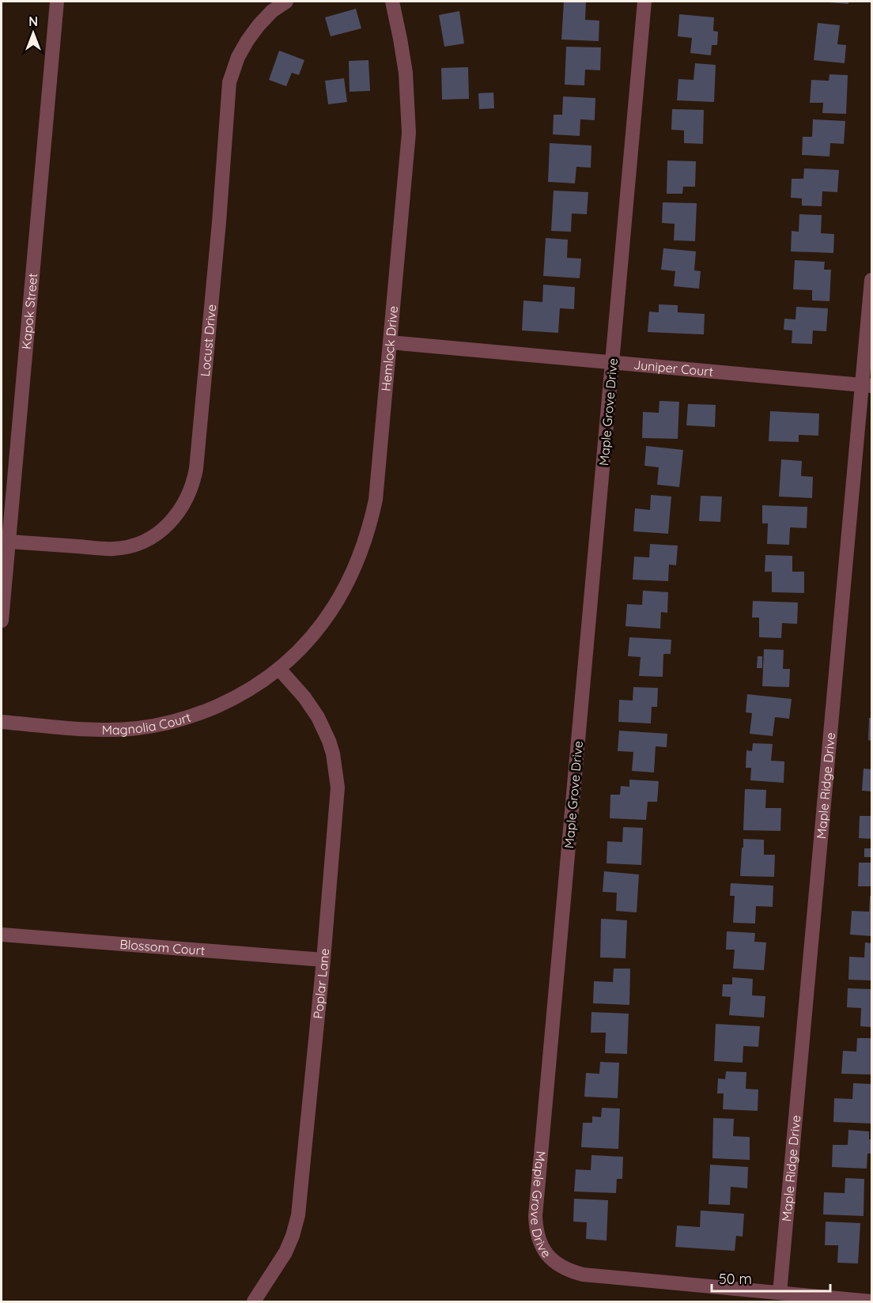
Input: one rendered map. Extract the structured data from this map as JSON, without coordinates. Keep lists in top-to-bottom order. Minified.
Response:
{"streets":{"street":["Kapok Street","Locust Drive","Hemlock Drive","Juniper Court","Maple Grove Drive","Magnolia Court","Maple Ridge Drive","Blossom Court","Poplar Lane"]},"crossings":[["Kapok Street","Locust Drive"],["Hemlock Drive","Juniper Court"],["Hemlock Drive","Magnolia Court"],["Hemlock Drive","Poplar Lane"],["Juniper Court","Maple Grove Drive"],["Juniper Court","Maple Ridge Drive"],["Maple Grove Drive","Maple Ridge Drive"],["Magnolia Court","Poplar Lane"],["Blossom Court","Poplar Lane"]],"scale_bar":"50 m","north":"top"}
